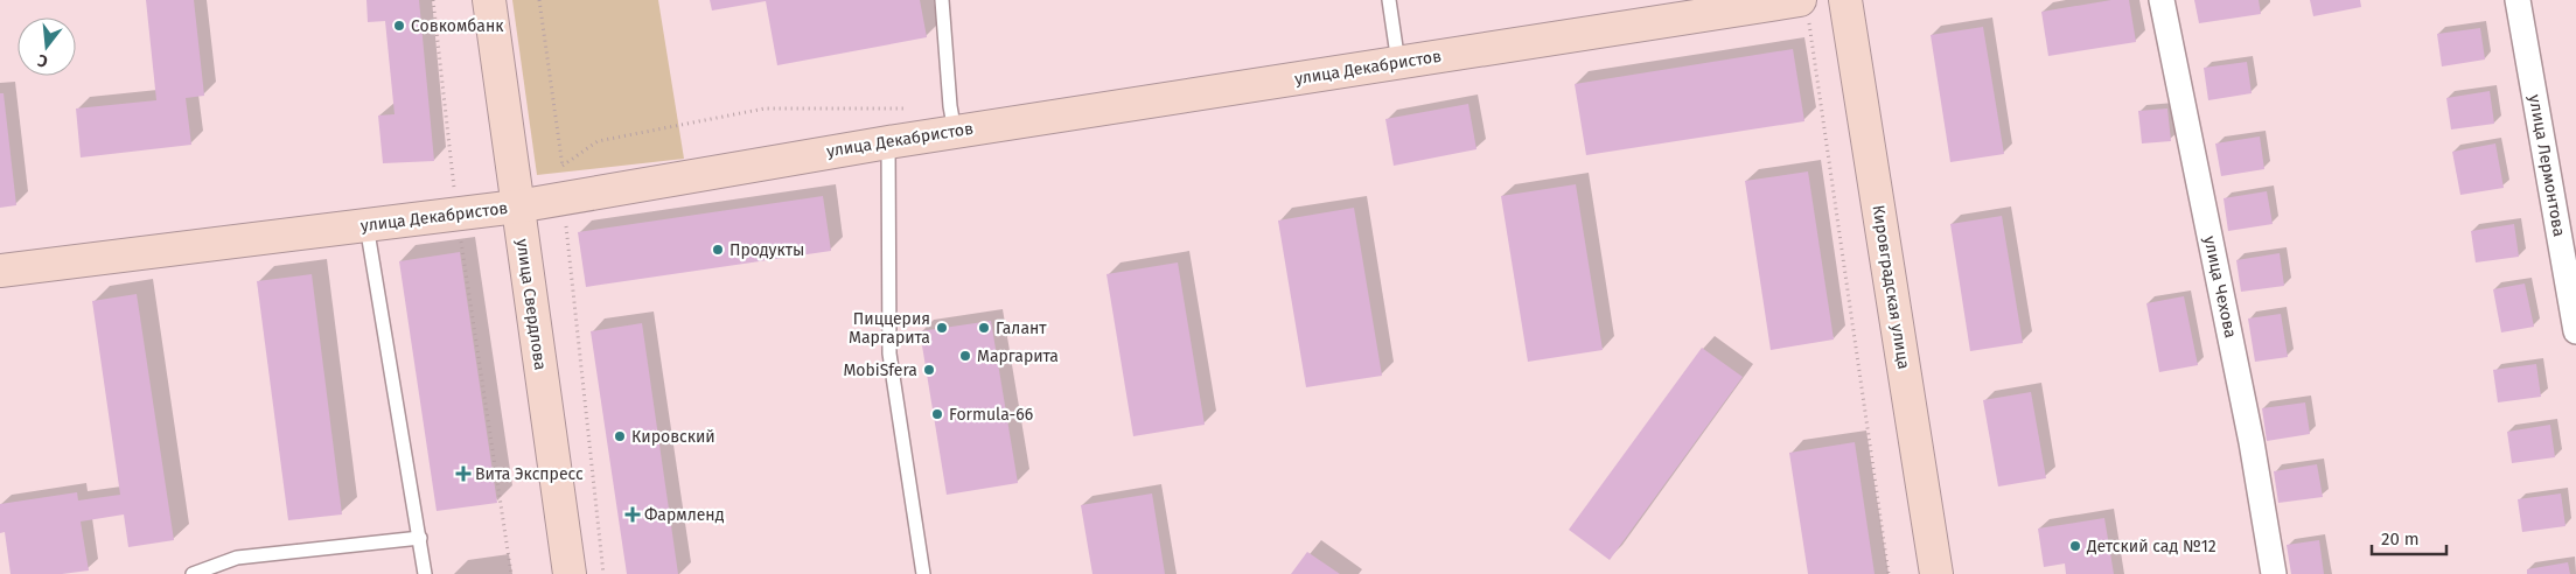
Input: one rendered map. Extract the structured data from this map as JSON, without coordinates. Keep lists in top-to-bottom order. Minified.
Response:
{"streets":{"main road":["улица Декабристов","Кировградская улица","улица Свердлова"],"street":["улица Лермонтова","улица Чехова"]},"crossings":[["улица Декабристов","улица Свердлова"]],"places":{"other":["Совкомбанк","Продукты","Пиццерия Маргарита","Галант","Маргарита","MobiSfera","Formula-66","Кировский","Детский сад №12"],"health":["Вита Экспресс","Фармленд"]},"scale_bar":"20 m","north":"bottom"}
